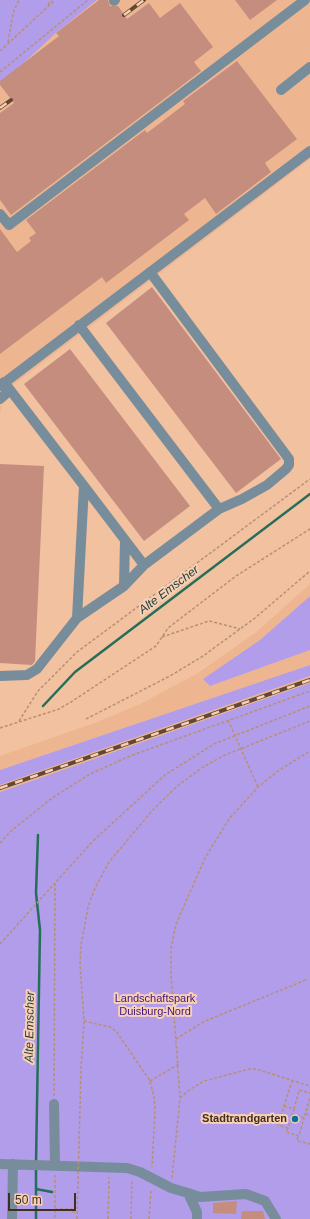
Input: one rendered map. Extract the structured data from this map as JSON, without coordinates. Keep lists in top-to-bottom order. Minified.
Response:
{"water":["Alte Emscher"],"parks":["Landschaftspark Duisburg-Nord"],"places":["Stadtrandgarten"],"scale_bar":"50 m"}
